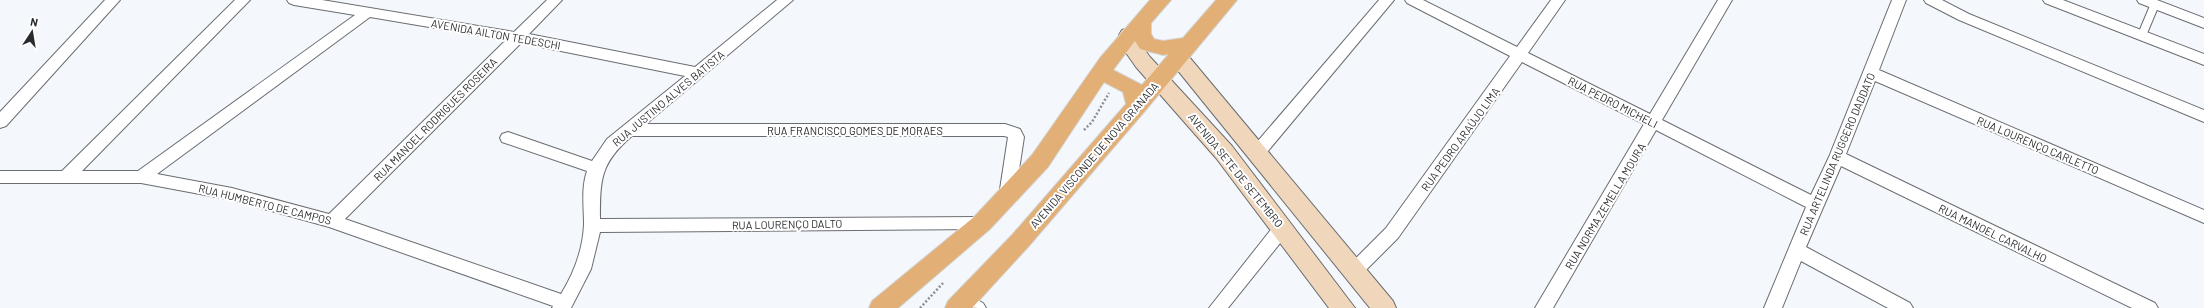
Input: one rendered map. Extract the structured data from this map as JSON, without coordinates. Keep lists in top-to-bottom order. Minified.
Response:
{"streets":{"main road":["AVENIDA VISCONDE DE NOVA GRANADA","AVENIDA SETE DE SETEMBRO"],"street":["AVENIDA AILTON TEDESCHI","RUA JUSTINO ALVES BATISTA","RUA PEDRO MICHELI","RUA MANOEL RODRIGUES ROSEIRA","RUA FRANCISCO GOMES DE MORAES","RUA PEDRO ARAÚJO LIMA","RUA LOURENÇO CARLETTO","RUA ARTELINDA RUGGERO DADDATO","RUA HUMBERTO DE CAMPOS","RUA NORMA ZEMELLA MOURA","RUA LOURENÇO DALTO","RUA MANOEL CARVALHO"]},"crossings":[["AVENIDA AILTON TEDESCHI","RUA JUSTINO ALVES BATISTA"],["AVENIDA AILTON TEDESCHI","RUA MANOEL RODRIGUES ROSEIRA"],["RUA JUSTINO ALVES BATISTA","RUA FRANCISCO GOMES DE MORAES"],["RUA JUSTINO ALVES BATISTA","RUA HUMBERTO DE CAMPOS"],["RUA JUSTINO ALVES BATISTA","RUA LOURENÇO DALTO"],["RUA PEDRO MICHELI","RUA PEDRO ARAÚJO LIMA"],["RUA PEDRO MICHELI","RUA ARTELINDA RUGGERO DADDATO"],["RUA PEDRO MICHELI","RUA NORMA ZEMELLA MOURA"],["RUA MANOEL RODRIGUES ROSEIRA","RUA HUMBERTO DE CAMPOS"],["RUA LOURENÇO CARLETTO","RUA ARTELINDA RUGGERO DADDATO"],["RUA ARTELINDA RUGGERO DADDATO","RUA MANOEL CARVALHO"],["AVENIDA VISCONDE DE NOVA GRANADA","AVENIDA SETE DE SETEMBRO"]],"north":"top"}
